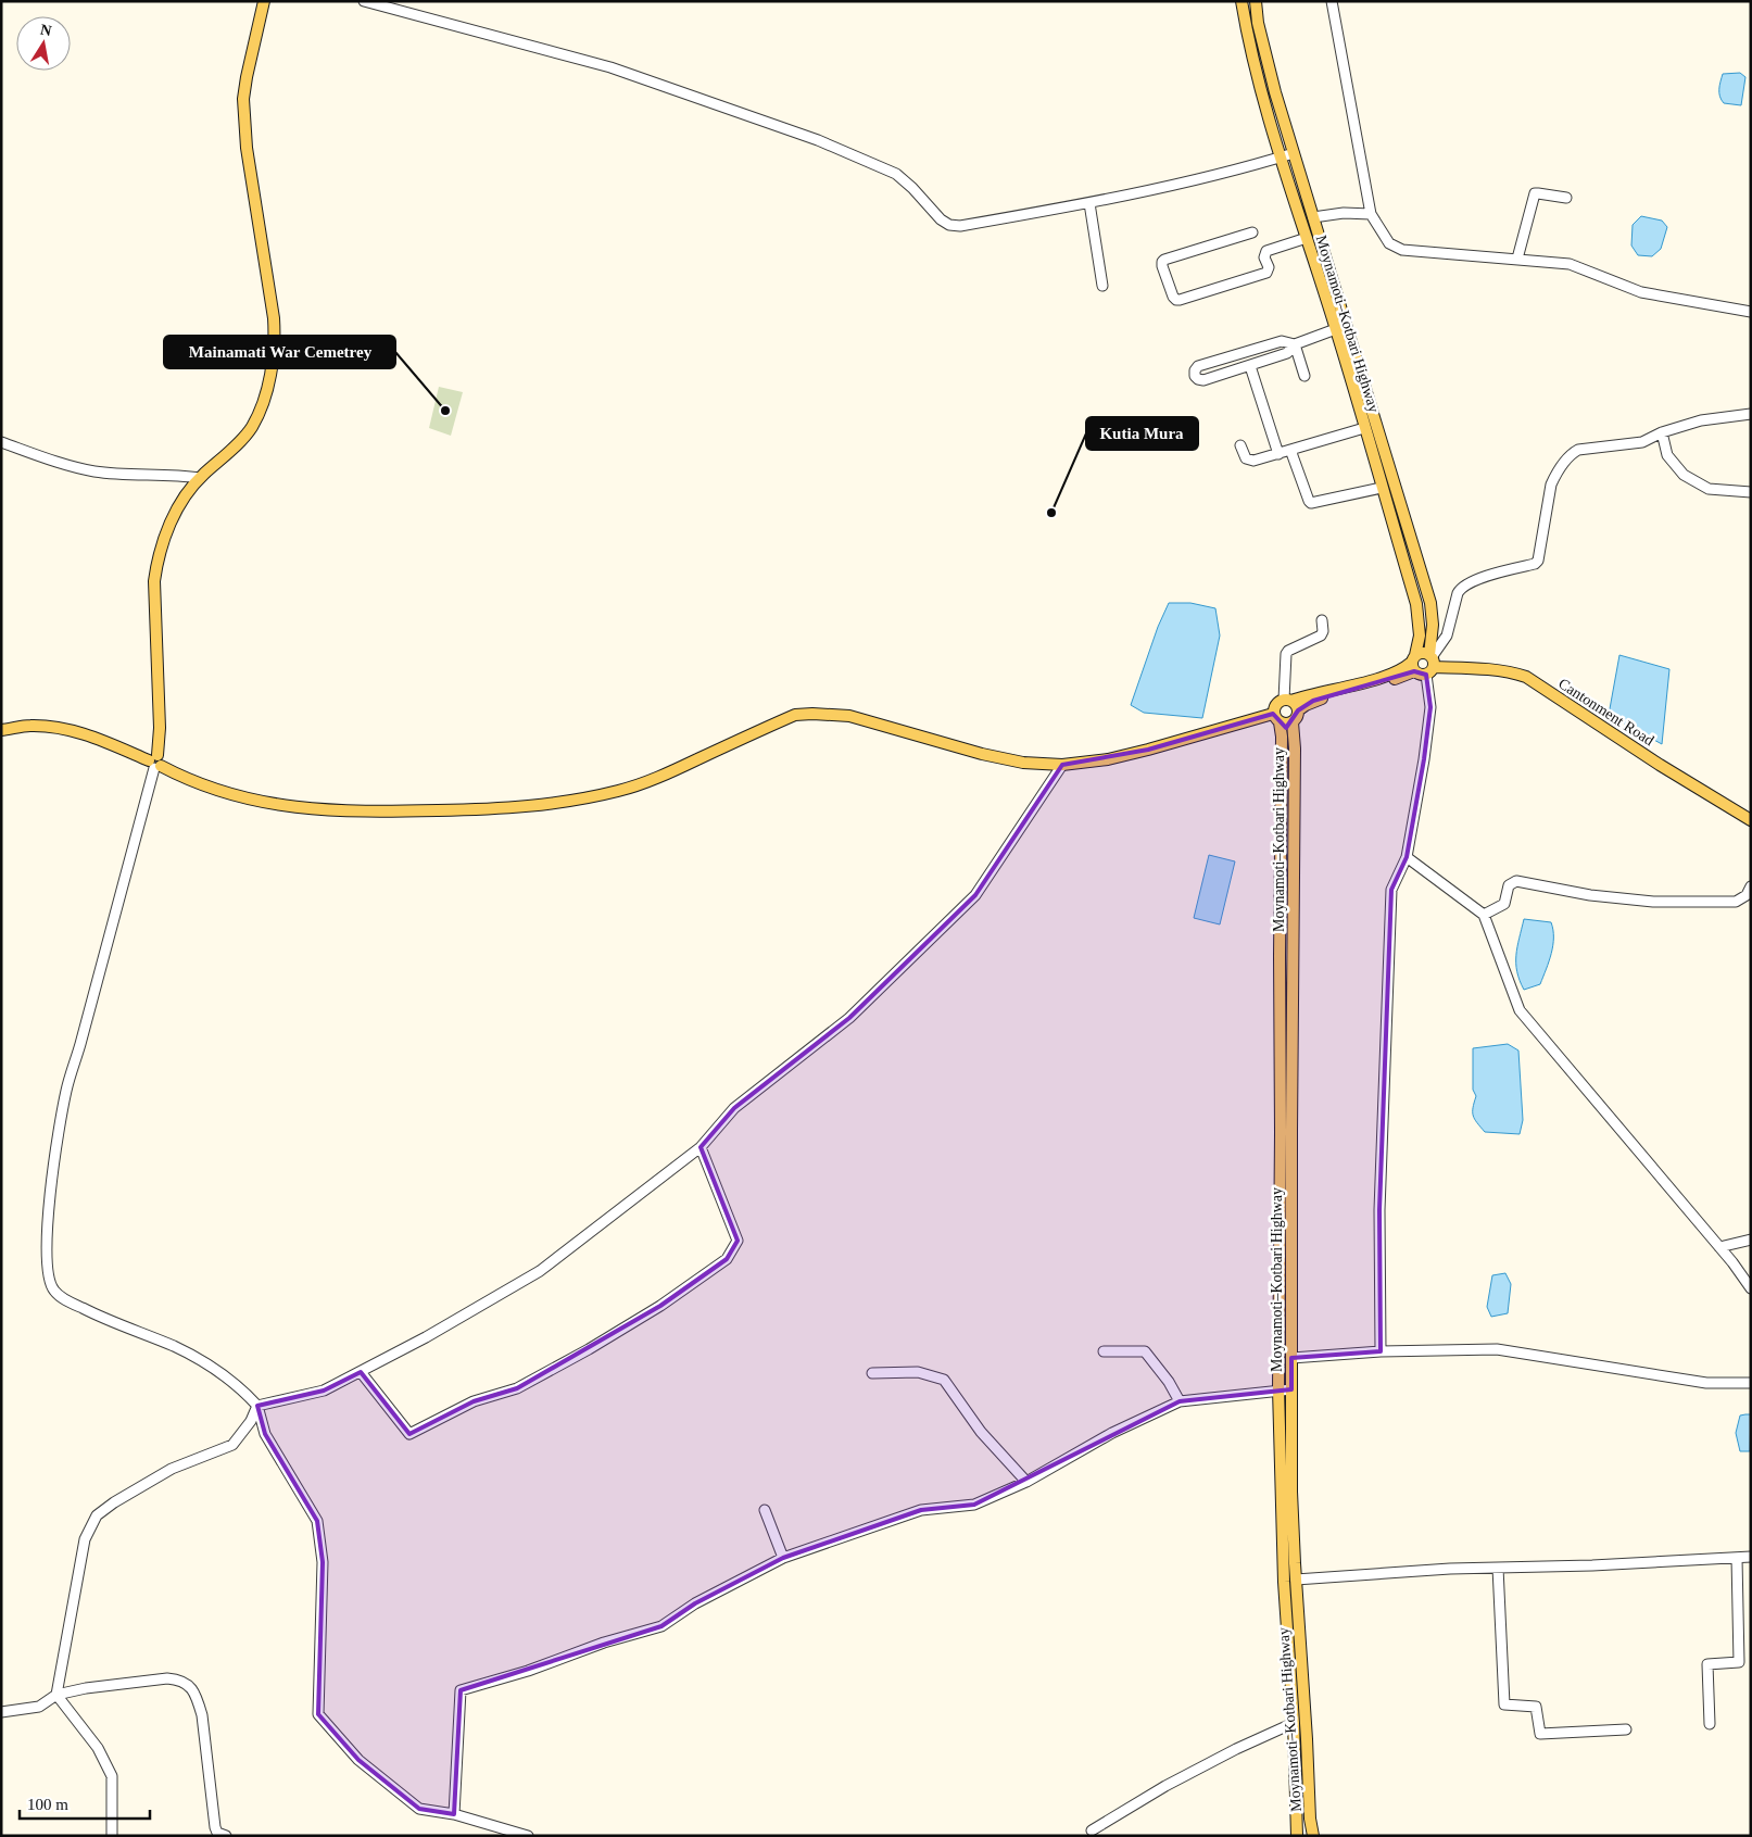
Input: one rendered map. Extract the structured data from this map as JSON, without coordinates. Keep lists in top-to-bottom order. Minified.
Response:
{"streets":{"main road":["Moynamoti–Kotbari Highway","Cantonment Road"]},"crossings":[["Moynamoti–Kotbari Highway","Cantonment Road"]],"places":["Mainamati War Cemetrey","Kutia Mura"],"scale_bar":"100 m","north":"top"}
